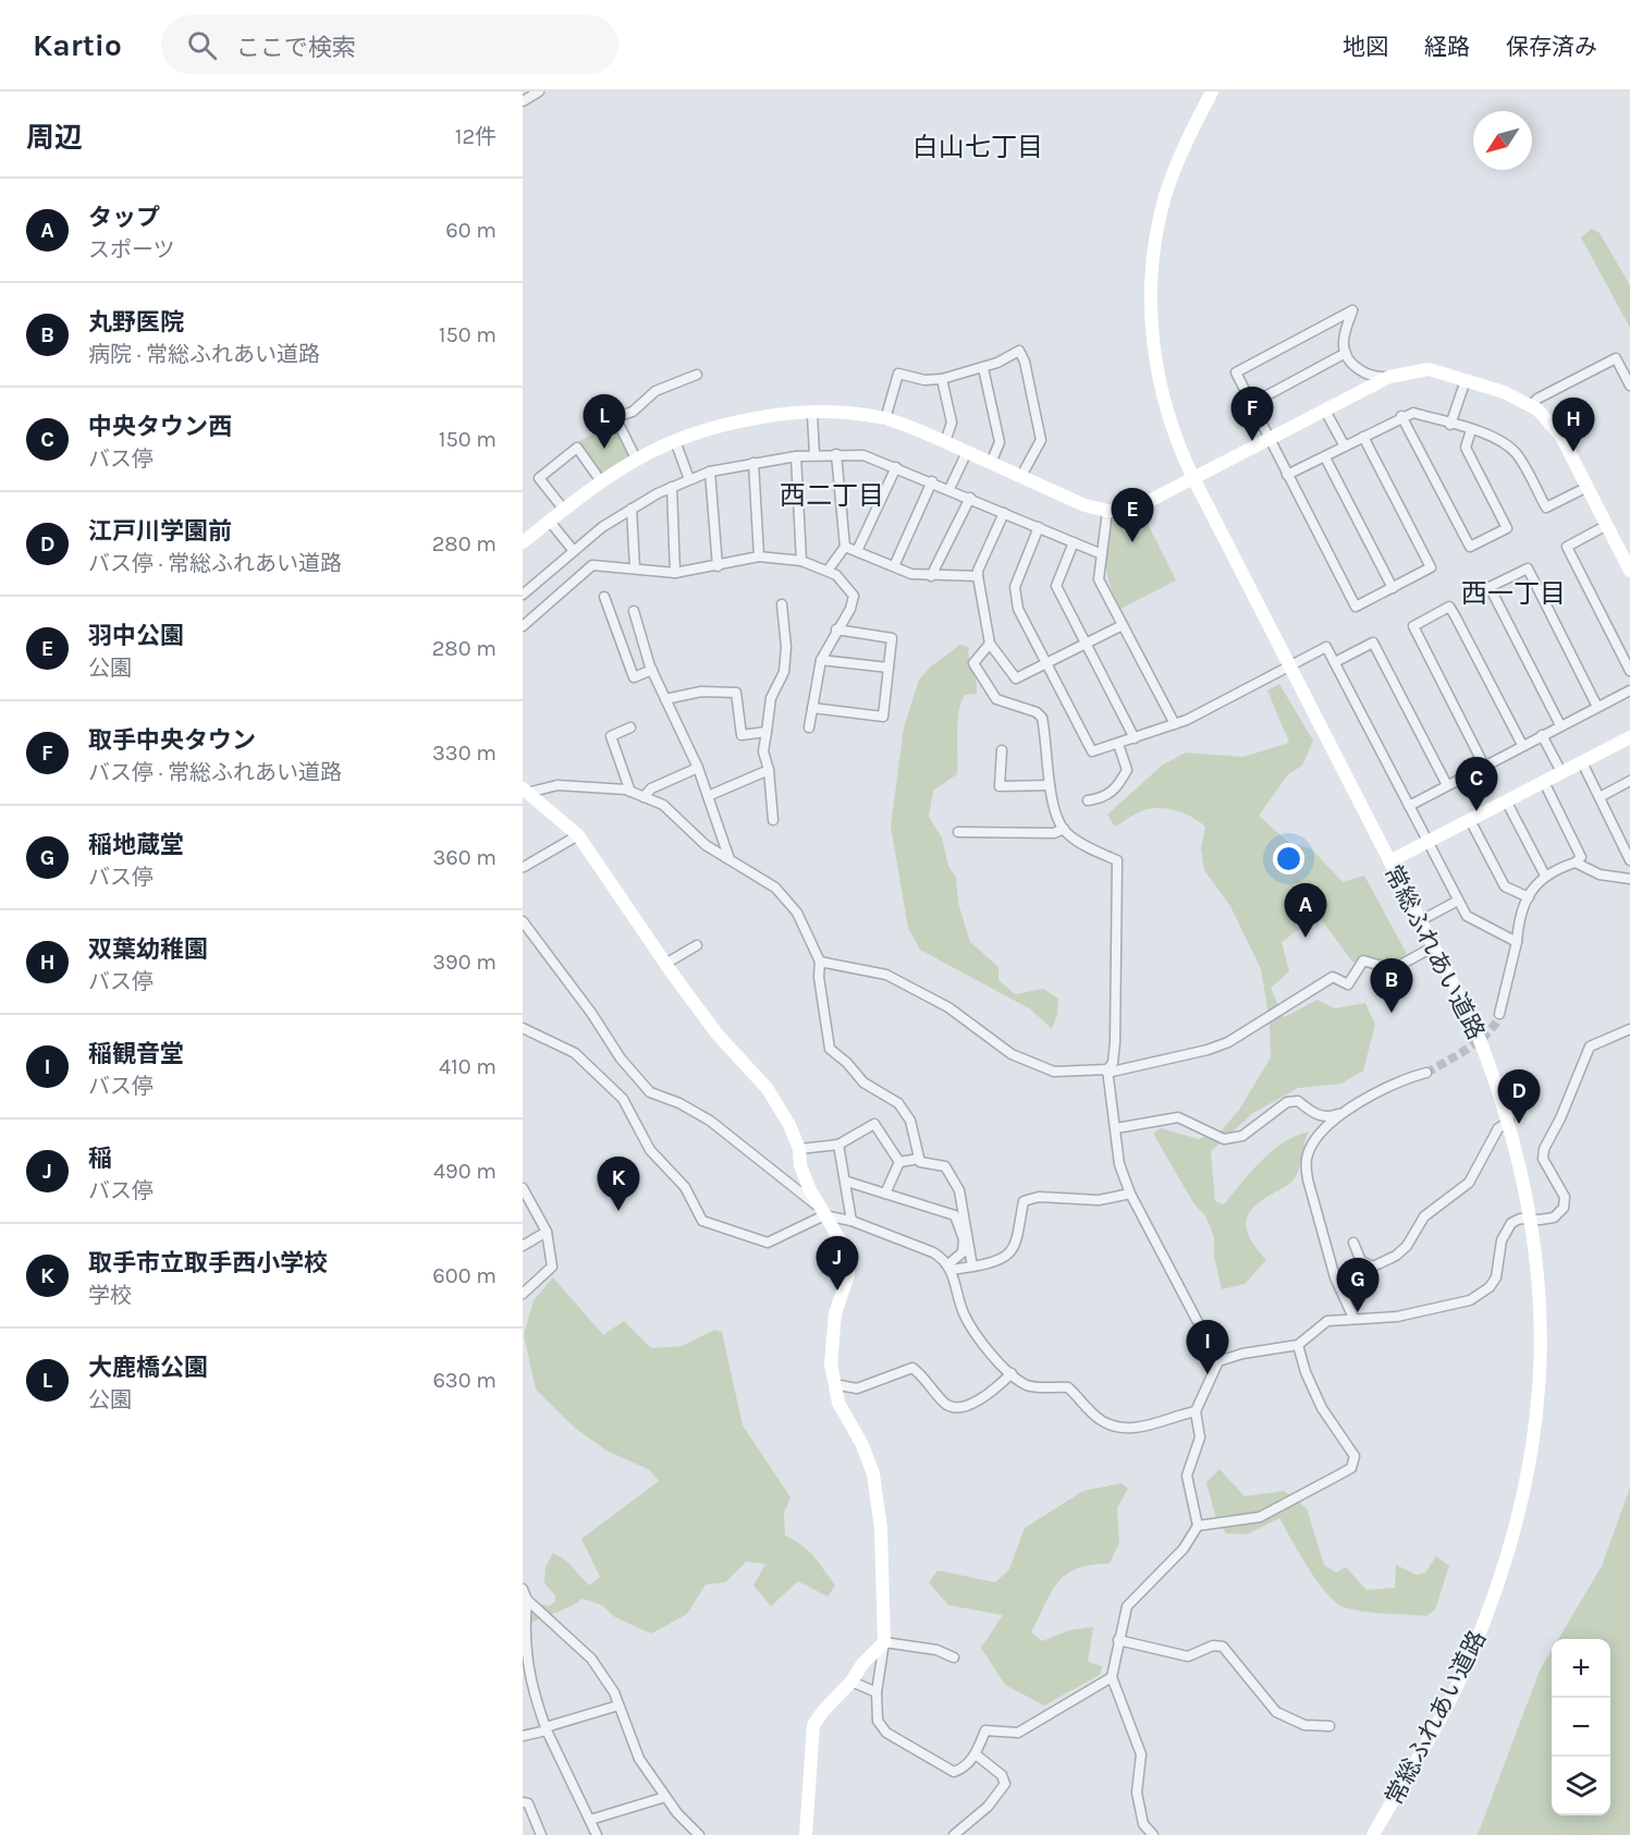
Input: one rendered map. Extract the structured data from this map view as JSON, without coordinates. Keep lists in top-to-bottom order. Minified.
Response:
{"streets":{"street":["常総ふれあい道路"]},"districts":["白山七丁目","西二丁目","西一丁目"],"north":"bottom left","page":{"header":"Kartio","search":"ここで検索","nav":["地図","経路","保存済み"],"heading":["周辺","12件"],"list":[{"mark":"A","name":"タップ","note":"スポーツ","value":"60 m"},{"mark":"B","name":"丸野医院","note":"病院 · 常総ふれあい道路","value":"150 m"},{"mark":"C","name":"中央タウン西","note":"バス停","value":"150 m"},{"mark":"D","name":"江戸川学園前","note":"バス停 · 常総ふれあい道路","value":"280 m"},{"mark":"E","name":"羽中公園","note":"公園","value":"280 m"},{"mark":"F","name":"取手中央タウン","note":"バス停 · 常総ふれあい道路","value":"330 m"},{"mark":"G","name":"稲地蔵堂","note":"バス停","value":"360 m"},{"mark":"H","name":"双葉幼稚園","note":"バス停","value":"390 m"},{"mark":"I","name":"稲観音堂","note":"バス停","value":"410 m"},{"mark":"J","name":"稲","note":"バス停","value":"490 m"},{"mark":"K","name":"取手市立取手西小学校","note":"学校","value":"600 m"},{"mark":"L","name":"大鹿橋公園","note":"公園","value":"630 m"}],"pins":["F","L","H","E","C","A","B","D","K","J","G","I"],"map_buttons":["+","−"]}}
